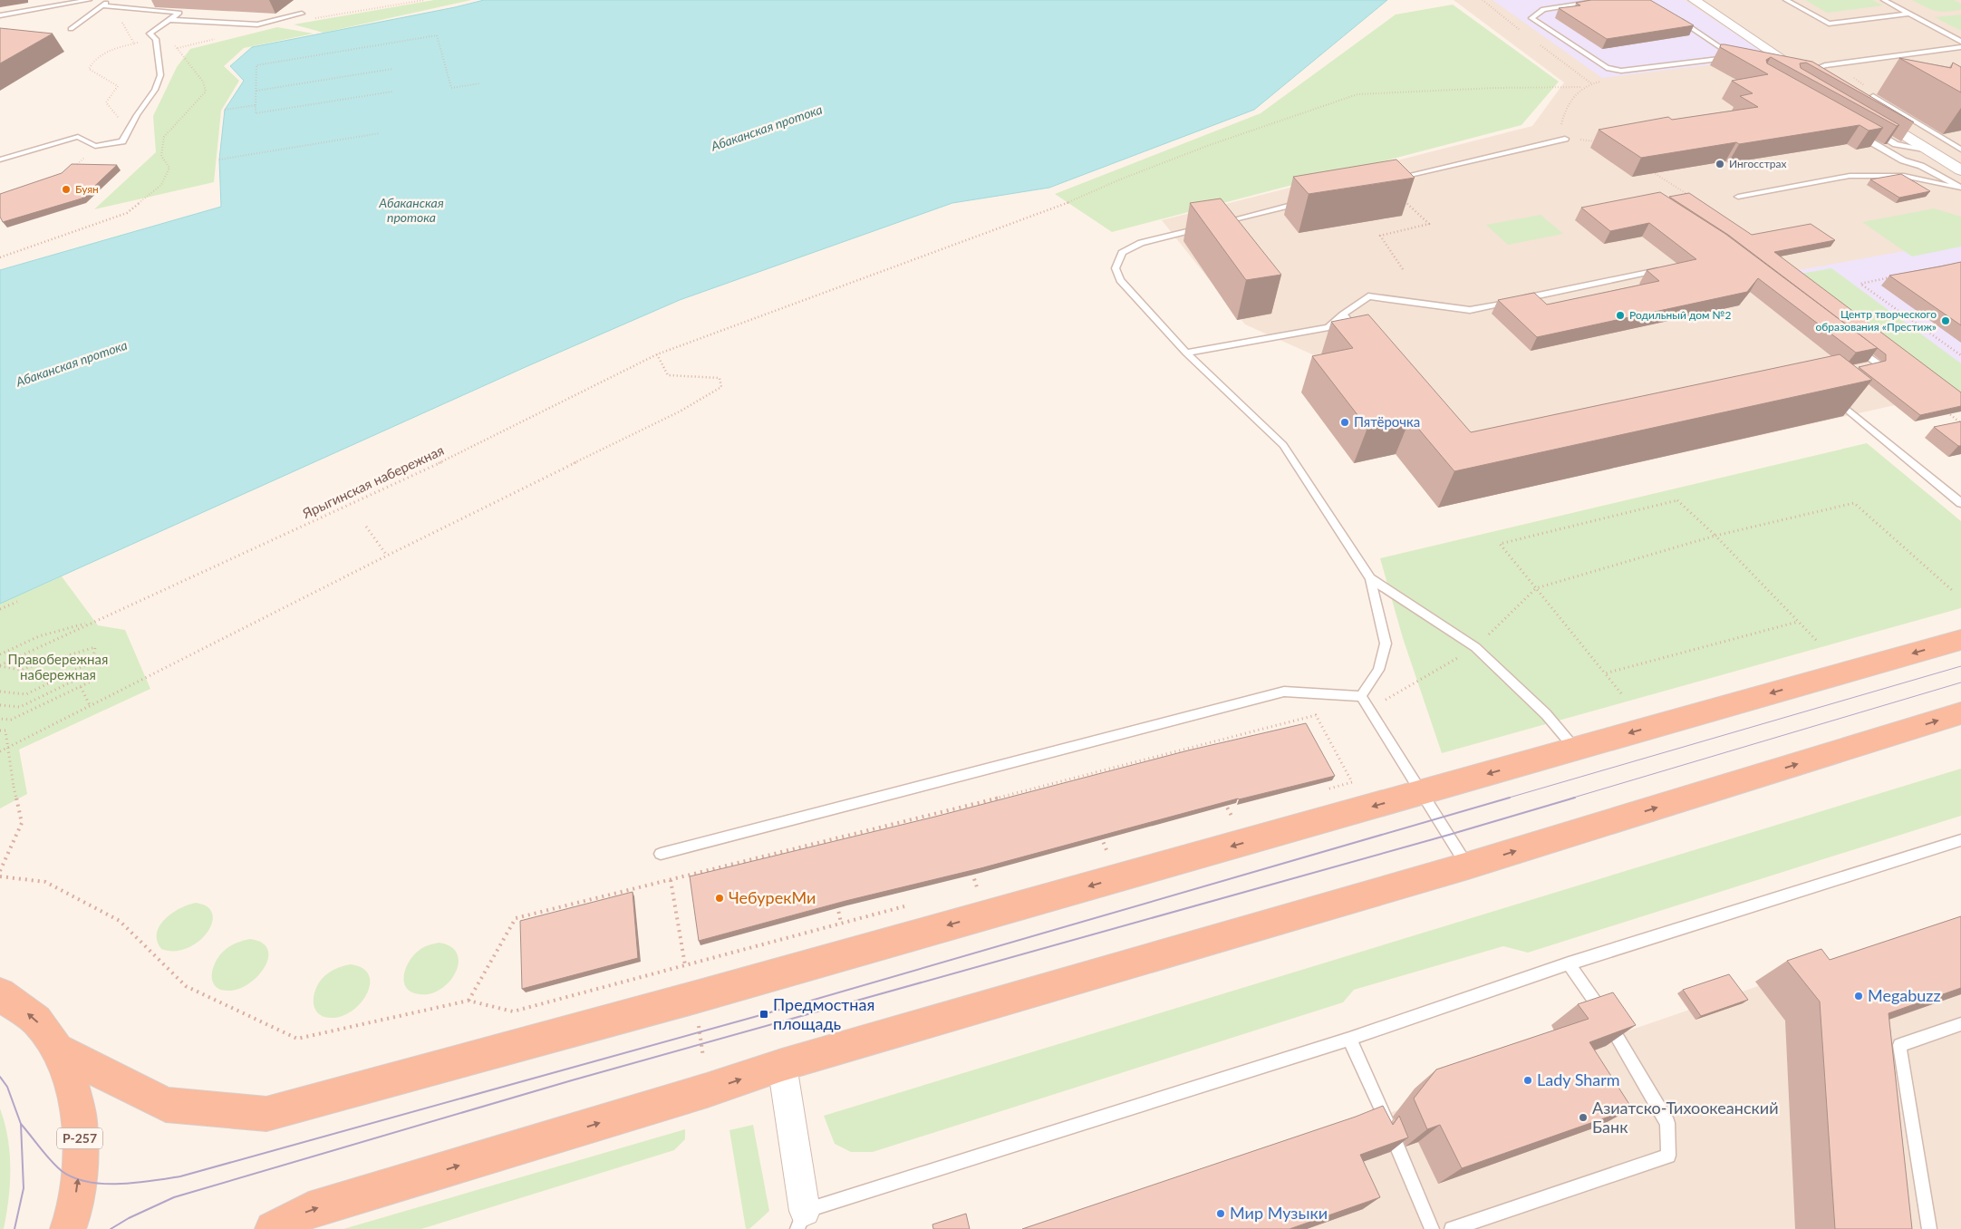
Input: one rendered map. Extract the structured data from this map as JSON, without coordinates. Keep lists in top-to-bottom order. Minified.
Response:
{"streets":{"highway":["Р-257"],"path":["Ярыгинская набережная"]},"water":["Абаканская протока"],"parks":["Правобережная набережная"],"places":{"other":["Ингосстрах","Буян","Родильный дом №2","Центр творческого образования «Престиж»","Пятёрочка","ЧебурекМи","Megabuzz","Lady Sharm","Азиатско-Тихоокеанский Банк","Мир Музыки"],"transit":["Предмостная площадь"]}}
